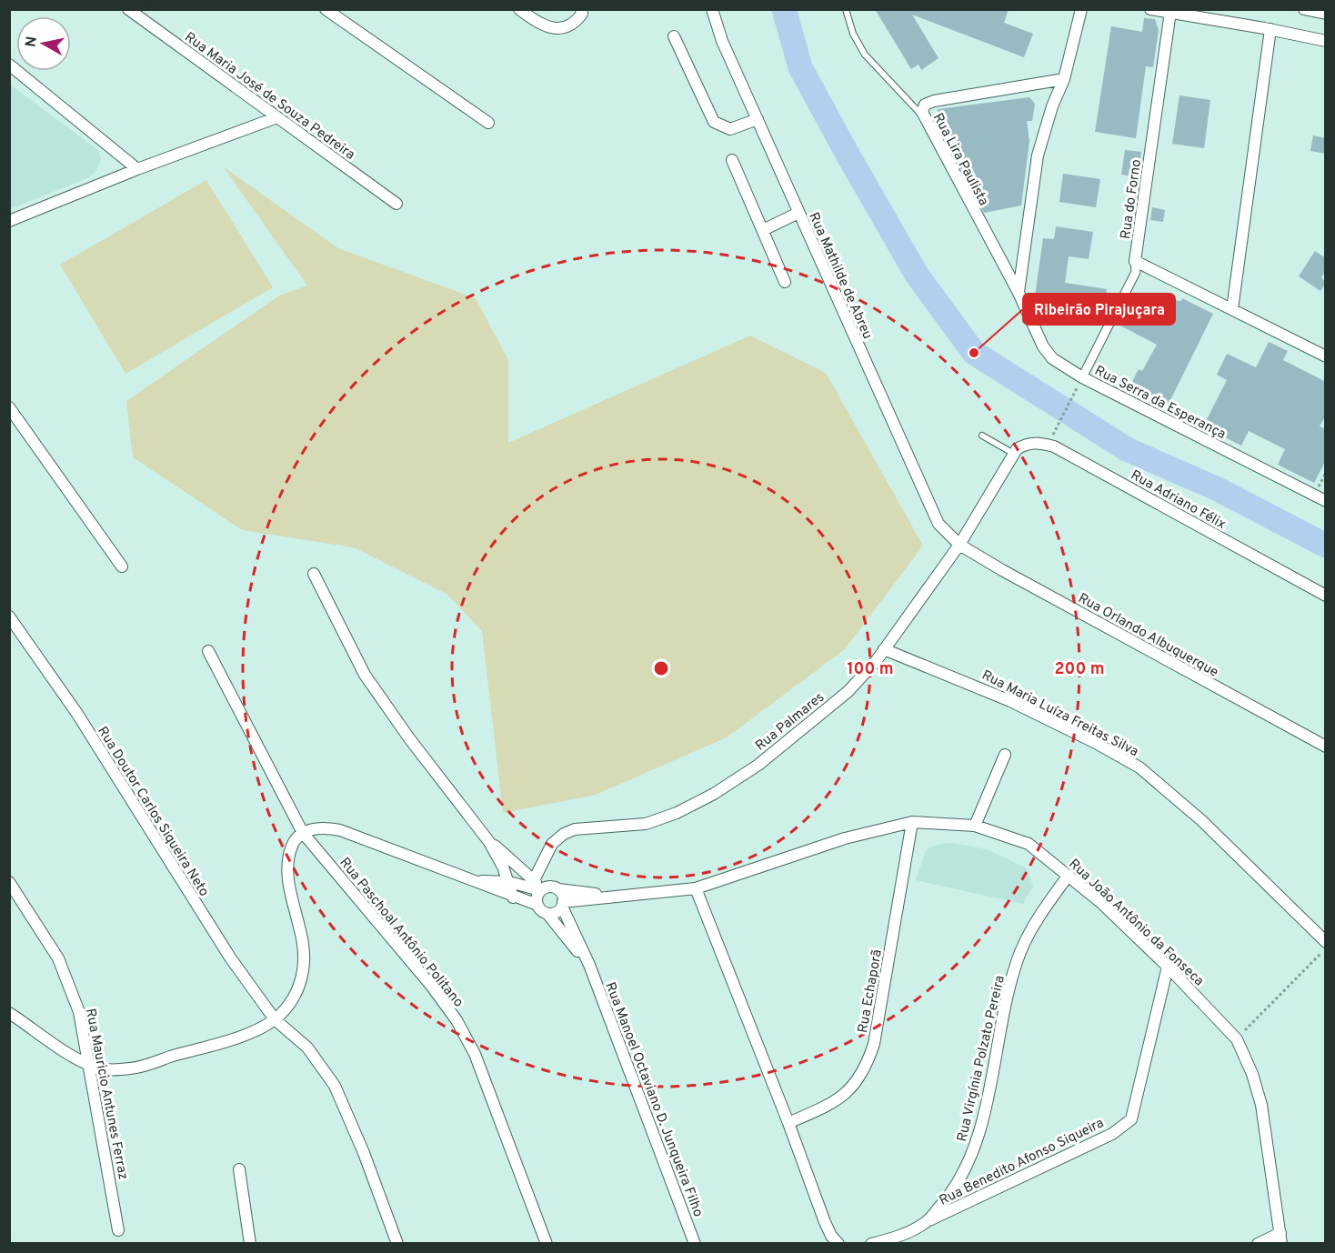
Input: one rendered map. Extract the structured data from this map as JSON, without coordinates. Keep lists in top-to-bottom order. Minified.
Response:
{"streets":{"street":["Rua Maria José de Souza Pedreira","Rua Lira Paulista","Rua do Forno","Rua Mathilde de Abreu","Rua Serra da Esperança","Rua Adriano Félix","Rua Orlando Albuquerque","Rua Maria Luíza Freitas Silva","Rua Palmares","Rua Doutor Carlos Siqueira Neto","Rua João Antônio da Fonseca","Rua Paschoal Antônio Politano","Rua Echaporã","Rua Virgínia Polzato Pereira","Rua Mauricio Antunes Ferraz","Rua Manoel Octaviano D. Junqueira Filho","Rua Benedito Afonso Siqueira"]},"crossings":[["Rua Lira Paulista","Rua Serra da Esperança"],["Rua do Forno","Rua Serra da Esperança"],["Rua Mathilde de Abreu","Rua Orlando Albuquerque"],["Rua Mathilde de Abreu","Rua Palmares"],["Rua Adriano Félix","Rua Palmares"],["Rua Orlando Albuquerque","Rua Palmares"],["Rua Maria Luíza Freitas Silva","Rua Palmares"],["Rua Palmares","Rua João Antônio da Fonseca"],["Rua Palmares","Rua Manoel Octaviano D. Junqueira Filho"],["Rua João Antônio da Fonseca","Rua Echaporã"],["Rua João Antônio da Fonseca","Rua Virgínia Polzato Pereira"],["Rua João Antônio da Fonseca","Rua Manoel Octaviano D. Junqueira Filho"],["Rua João Antônio da Fonseca","Rua Benedito Afonso Siqueira"],["Rua Virgínia Polzato Pereira","Rua Benedito Afonso Siqueira"]],"places":["Ribeirão Pirajuçara"],"north":"left","rings":["100 m","200 m"]}
